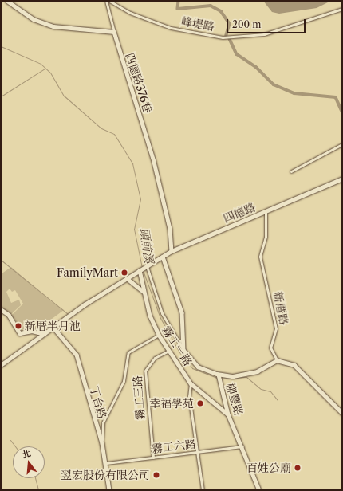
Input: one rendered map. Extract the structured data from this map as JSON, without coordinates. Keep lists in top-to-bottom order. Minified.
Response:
{"streets":{"street":["峰堤路","四德路376巷","四德路","新厝路","霧工一路","霧工三路","柳豐路","丁台路","霧工六路"]},"crossings":[["四德路376巷","四德路"],["四德路","新厝路"],["四德路","霧工一路"],["霧工一路","霧工三路"],["霧工一路","柳豐路"],["霧工三路","霧工六路"],["柳豐路","霧工六路"],["丁台路","霧工六路"]],"water":["頭前溪"],"places":["FamilyMart","新厝半月池","幸福學苑","百姓公廟","翌宏股份有限公司"],"scale_bar":"200 m","north":"top"}
